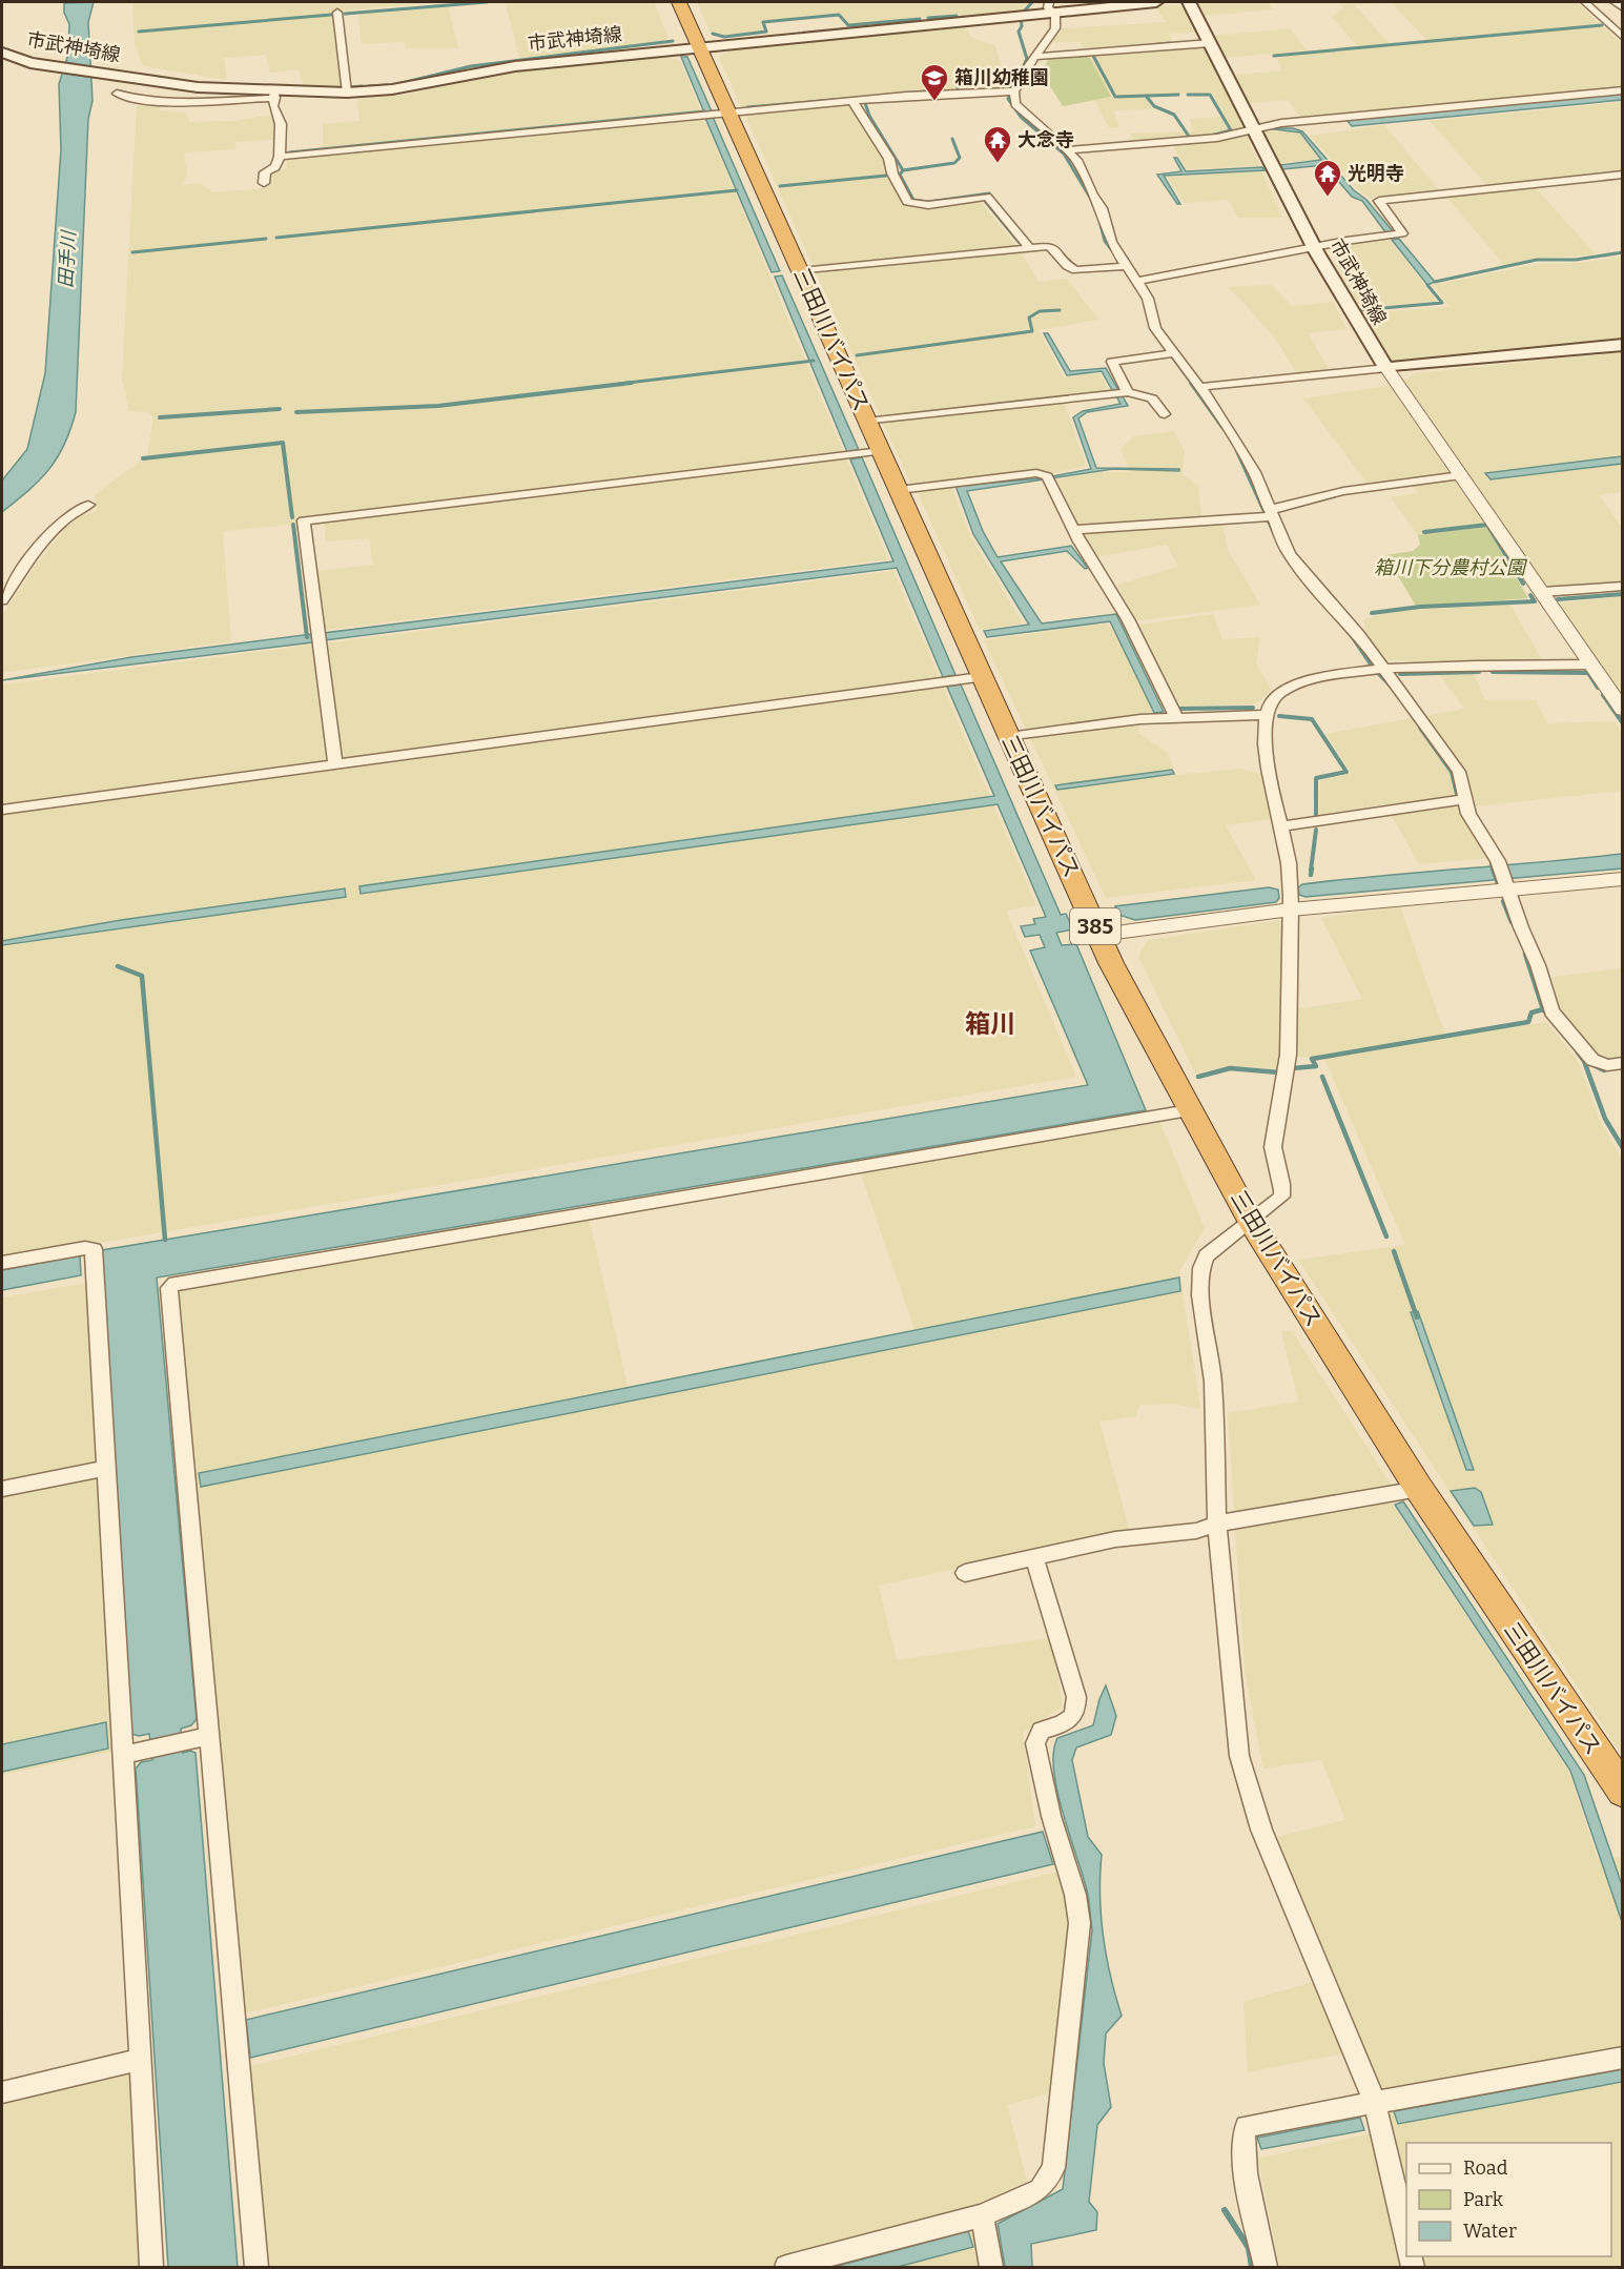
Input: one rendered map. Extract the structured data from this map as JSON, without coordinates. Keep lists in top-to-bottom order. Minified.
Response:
{"streets":{"highway":["三田川バイパス","385"],"main road":["市武神埼線"]},"crossings":[["市武神埼線","三田川バイパス"]],"districts":["箱川"],"water":["田手川"],"parks":["箱川下分農村公園"],"places":{"school or university":["箱川幼稚園"],"temple":["大念寺","光明寺"]},"legend":["Road","Park","Water"]}
